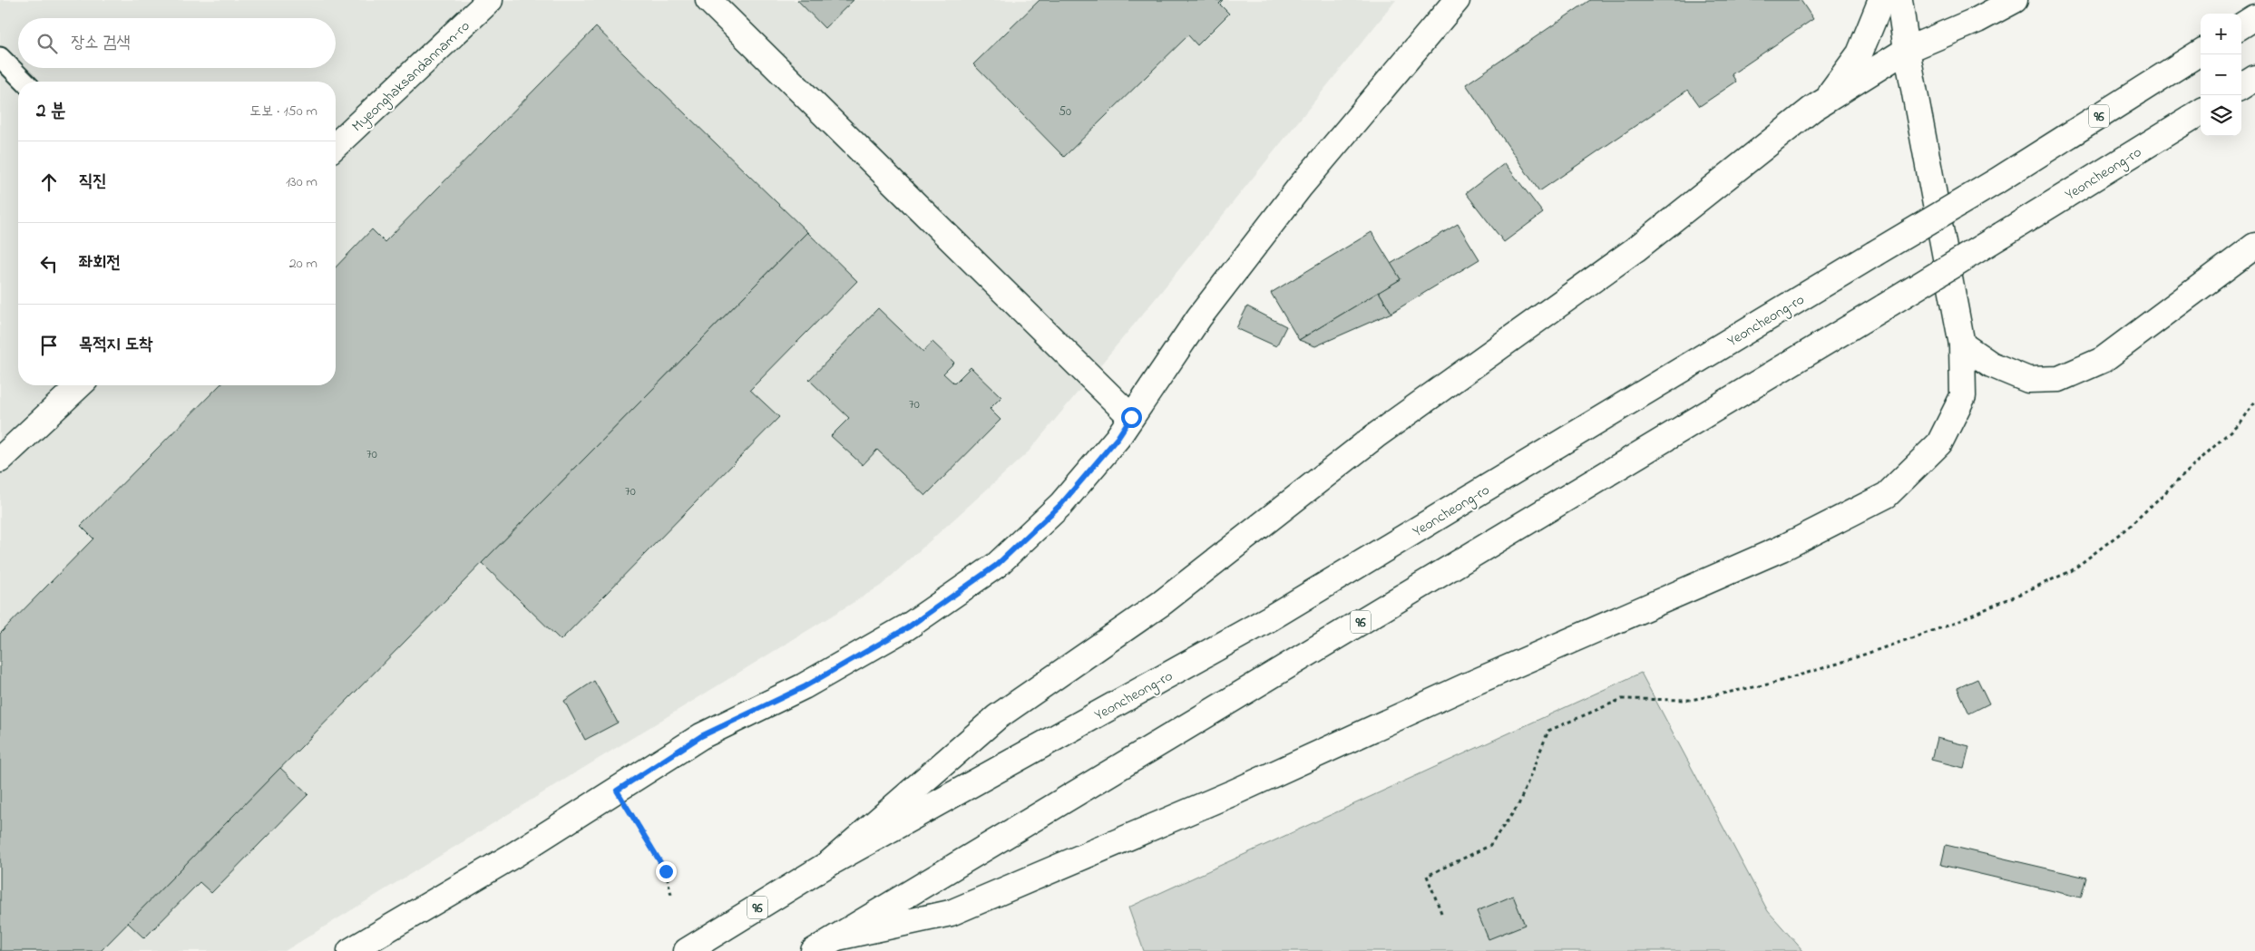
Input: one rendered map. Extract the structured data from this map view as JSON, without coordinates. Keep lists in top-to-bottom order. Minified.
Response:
{"streets":{"main road":["Myeonghaksandannam-ro","96","Yeoncheong-ro"]},"house_numbers":["50","70","70","70"],"page":{"map_buttons":["+","−"],"search":"장소 검색","heading":["2 분","도보 · 150 m"],"list":[["직진","130 m"],["좌회전","20 m"],"목적지 도착"]}}
